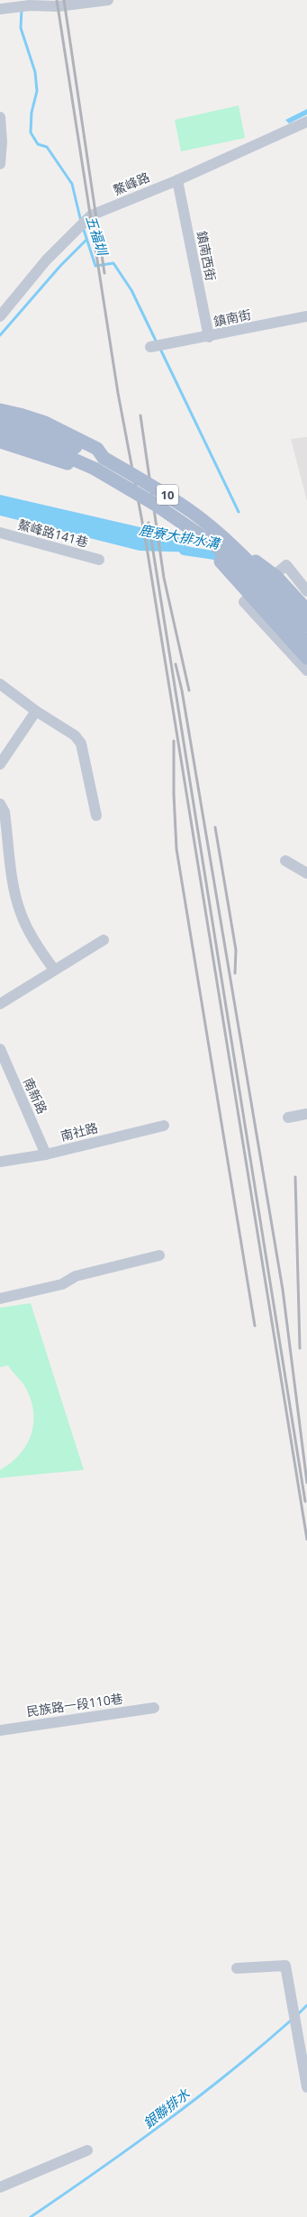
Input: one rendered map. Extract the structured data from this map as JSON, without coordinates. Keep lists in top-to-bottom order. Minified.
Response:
{"streets":{"main road":["10"],"street":["鰲峰路","鎮南西街","鎮南街","鰲峰路141巷","南新路","南社路","民族路一段110巷"]},"crossings":[["鰲峰路","鎮南西街"],["鎮南西街","鎮南街"],["南新路","南社路"]],"water":["五福圳","鹿寮大排水溝","銀聯排水"]}
